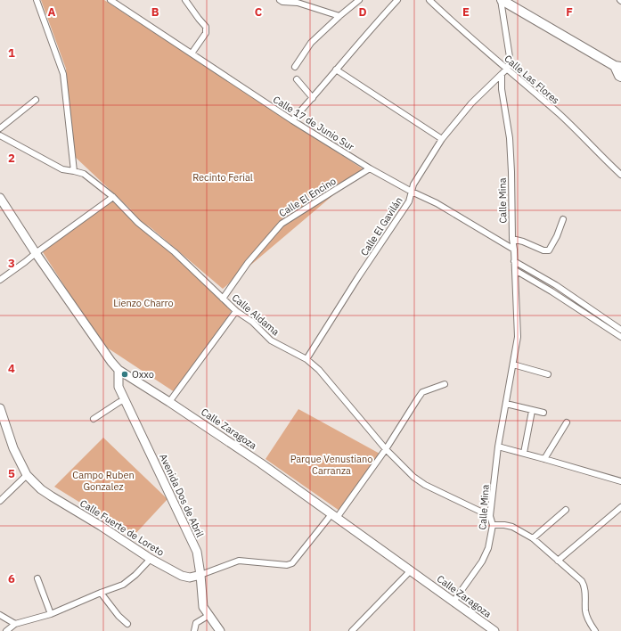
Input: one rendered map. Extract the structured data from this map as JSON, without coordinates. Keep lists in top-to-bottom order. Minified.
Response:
{"streets":{"main road":["Calle Zaragoza","Avenida Dos de Abril","Calle Fuerte de Loreto"],"street":["Calle Las Flores","Calle 17 de Junio Sur","Calle El Encino","Calle Mina","Calle El Gavilán","Calle Aldama"]},"crossings":[["Calle 17 de Junio Sur","Calle El Encino"],["Calle 17 de Junio Sur","Calle Mina"],["Calle 17 de Junio Sur","Calle El Gavilán"],["Calle El Encino","Calle Aldama"],["Calle Mina","Calle El Gavilán"],["Calle Mina","Calle Aldama"],["Calle Mina","Calle Zaragoza"],["Calle El Gavilán","Calle Aldama"],["Calle Zaragoza","Avenida Dos de Abril"],["Avenida Dos de Abril","Calle Fuerte de Loreto"]],"parks":["Recinto Ferial","Lienzo Charro","Parque Venustiano Carranza","Campo Ruben Gonzalez"],"places":["Oxxo"],"grid":{"columns":["A","B","C","D","E","F"],"rows":["1","2","3","4","5","6"]}}
